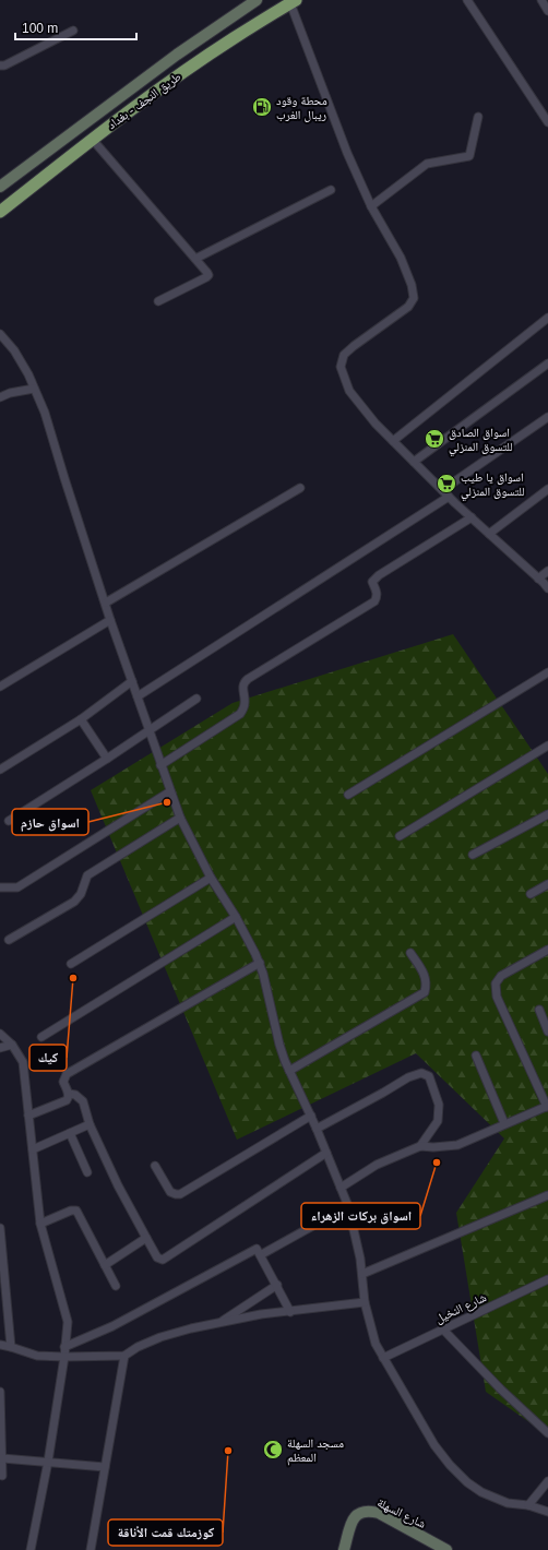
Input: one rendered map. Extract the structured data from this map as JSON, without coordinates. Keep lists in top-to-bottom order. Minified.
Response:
{"streets":{"main road":["طريق النجف - بغداد"],"street":["شارع النخيل","شارع السهلة"]},"places":{"fuel station":["محطة وقود ريبال الغرب"],"supermarket":["اسواق الصادق للتسوق المنزلي","اسواق يا طيب للتسوق المنزلي"],"other":["اسواق حازم","كيك","اسواق بركات الزهراء","كوزمتك قمت الأناقة"],"mosque":["مسجد السهلة المعظم"]},"scale_bar":"100 m"}
